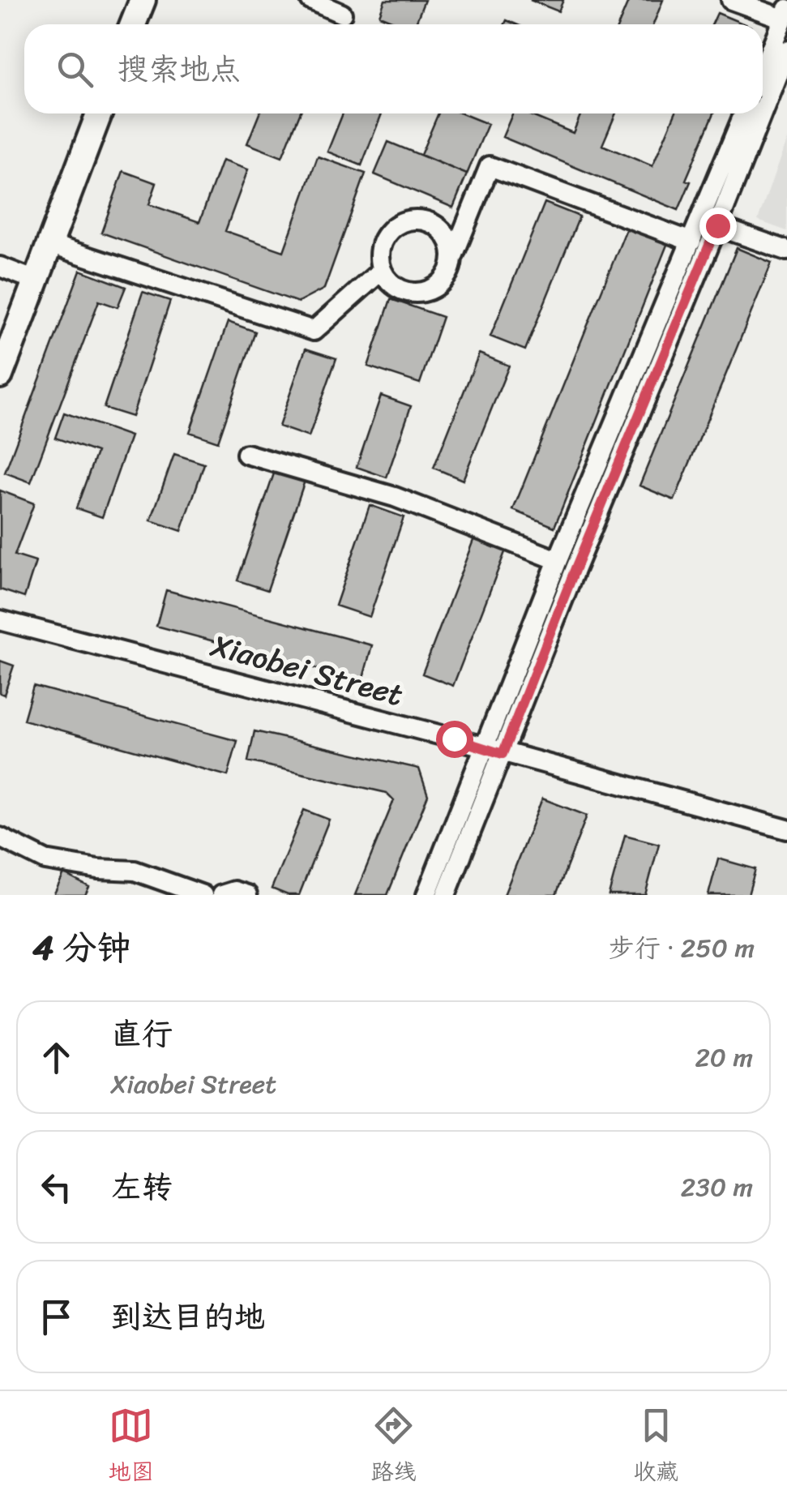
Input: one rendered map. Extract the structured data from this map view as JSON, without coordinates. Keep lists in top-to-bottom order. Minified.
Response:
{"streets":{"street":["Xiaobei Street"]},"page":{"search":"搜索地点","heading":["4 分钟","步行 · 250 m"],"list":[["直行","Xiaobei Street","20 m"],["左转","230 m"],"到达目的地"],"nav":["地图","路线","收藏"]}}
